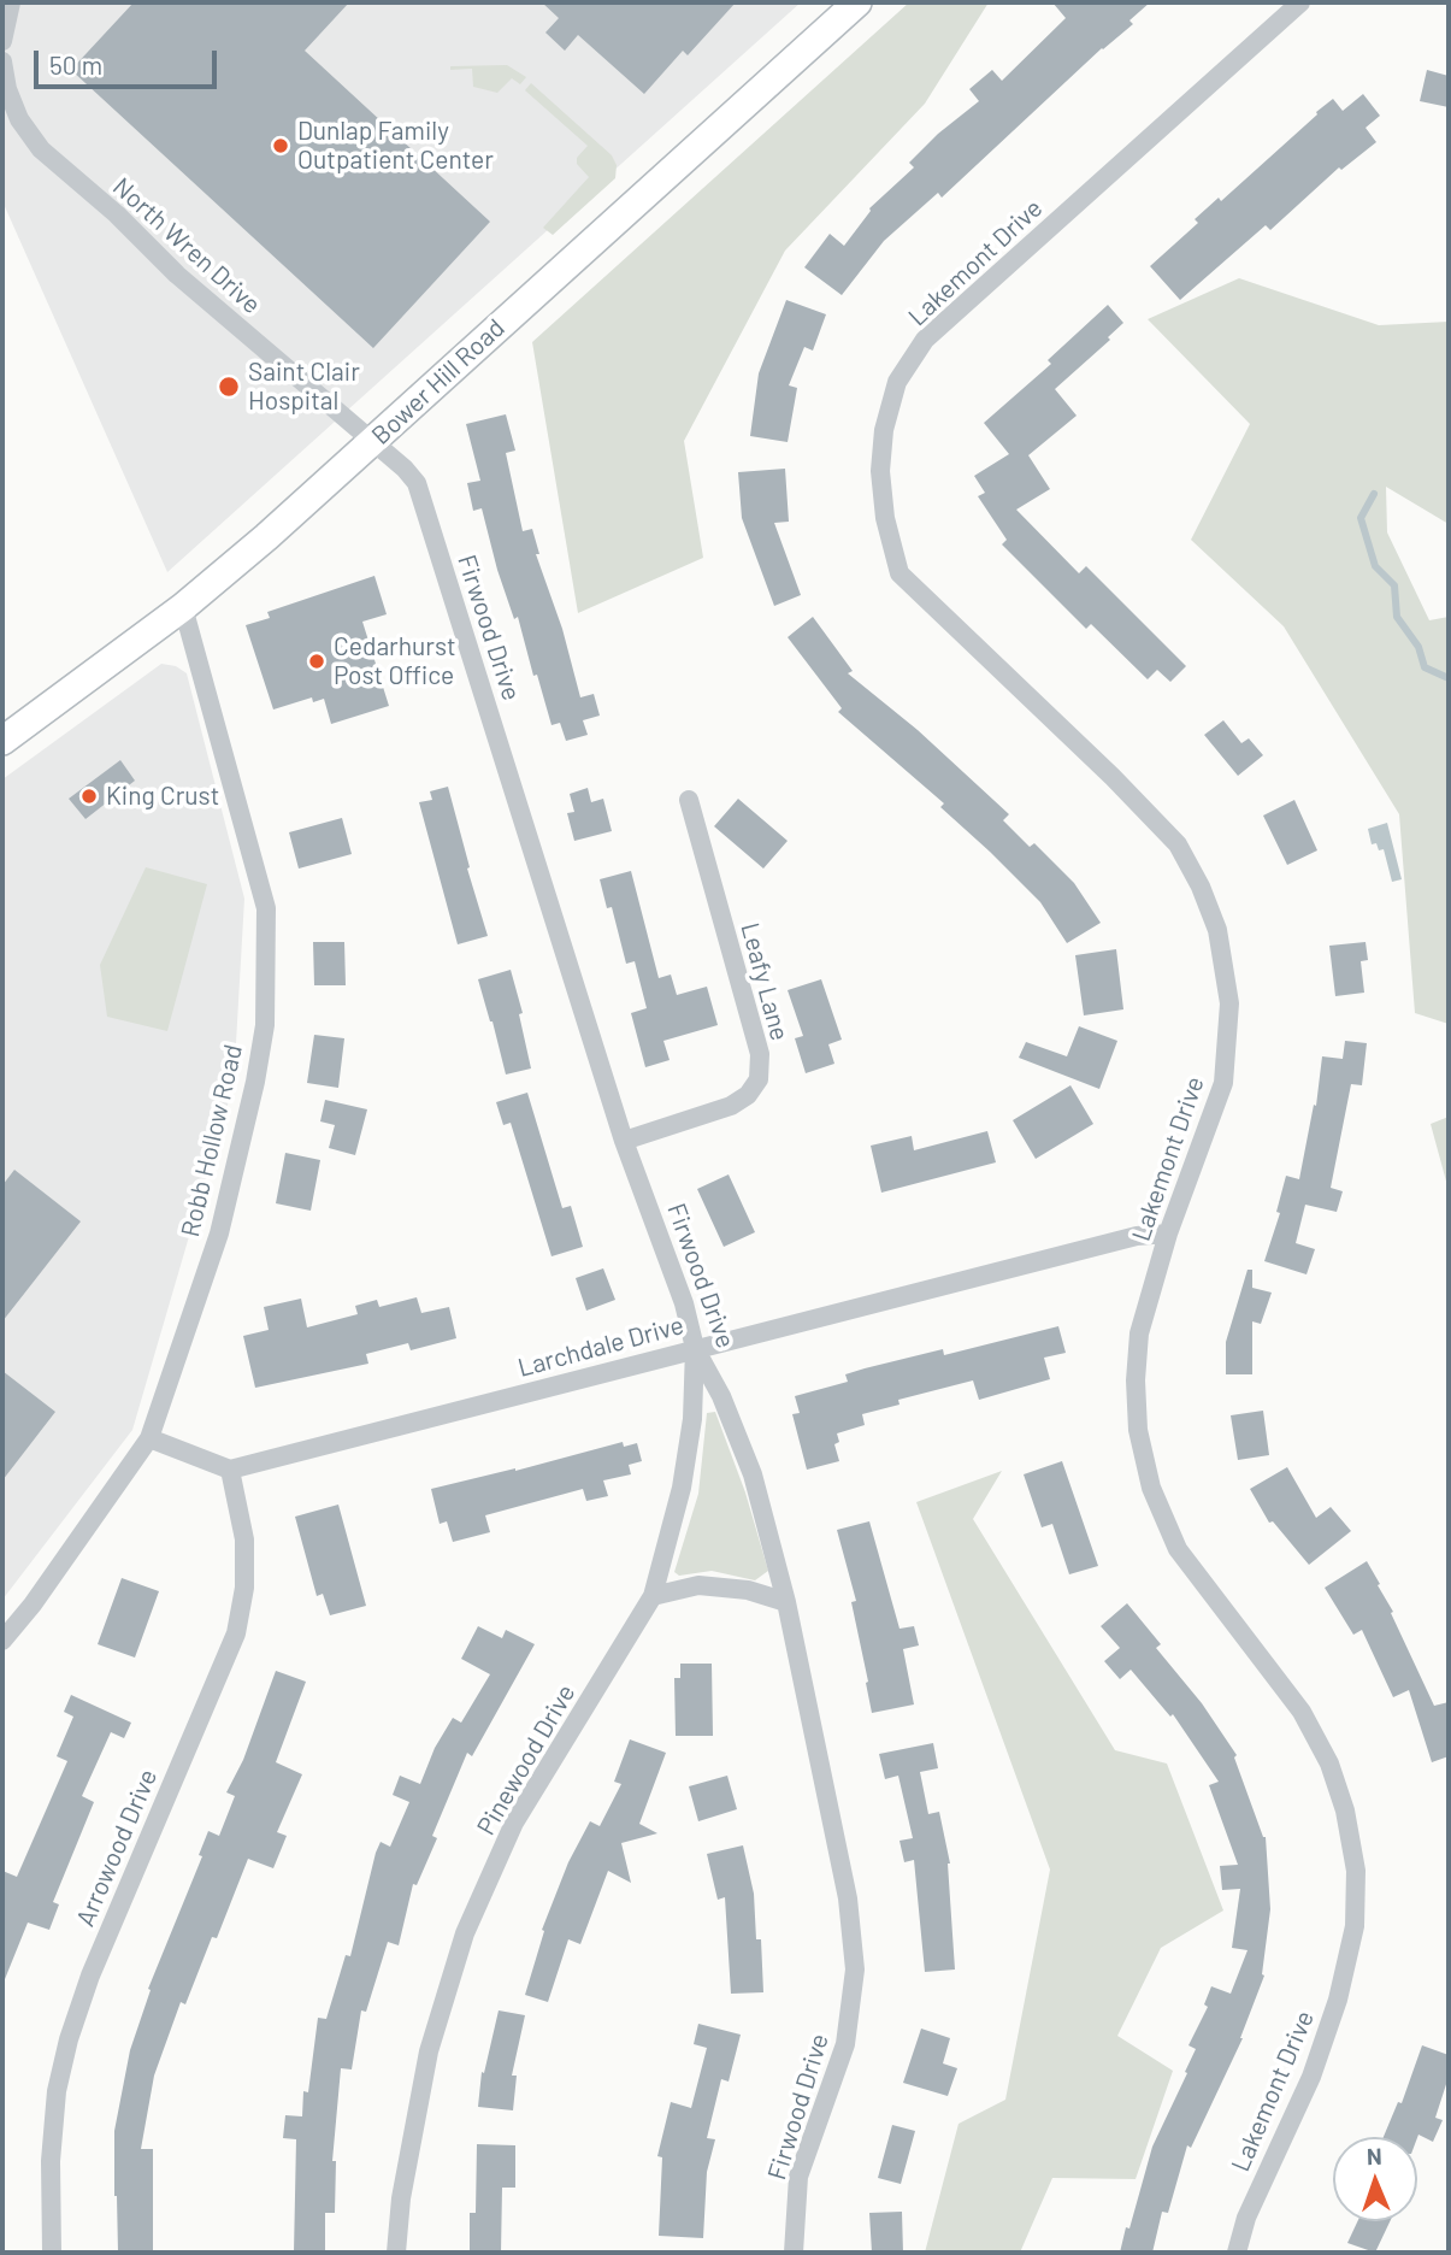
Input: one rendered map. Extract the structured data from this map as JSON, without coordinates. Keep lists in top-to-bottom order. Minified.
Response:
{"streets":{"main road":["Bower Hill Road"],"street":["North Wren Drive","Lakemont Drive","Firwood Drive","Leafy Lane","Robb Hollow Road","Larchdale Drive","Pinewood Drive","Arrowood Drive"]},"crossings":[["North Wren Drive","Bower Hill Road"],["North Wren Drive","Firwood Drive"],["Lakemont Drive","Larchdale Drive"],["Bower Hill Road","Firwood Drive"],["Bower Hill Road","Robb Hollow Road"],["Firwood Drive","Leafy Lane"],["Firwood Drive","Larchdale Drive"],["Firwood Drive","Pinewood Drive"],["Larchdale Drive","Pinewood Drive"],["Larchdale Drive","Arrowood Drive"]],"places":["Dunlap Family Outpatient Center","Saint Clair Hospital","Cedarhurst Post Office","King Crust"],"scale_bar":"50 m","north":"top"}
